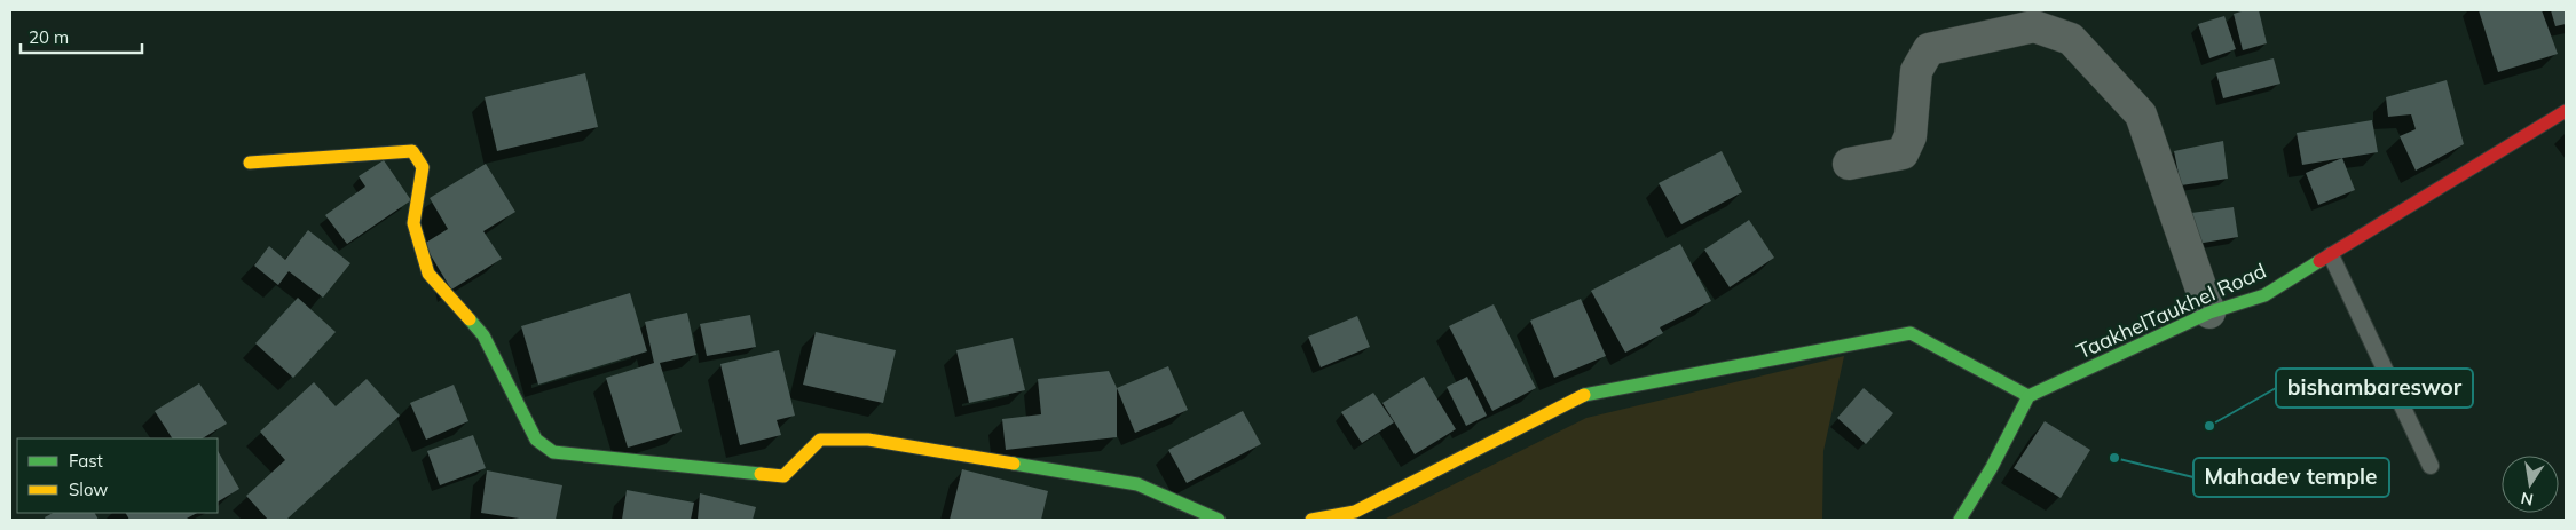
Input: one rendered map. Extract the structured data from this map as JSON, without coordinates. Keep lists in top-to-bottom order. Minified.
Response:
{"streets":{"street":["TaakhelTaukhel Road"]},"places":["bishambareswor","Mahadev temple"],"legend":["Fast","Slow"],"scale_bar":"20 m","north":"bottom"}
